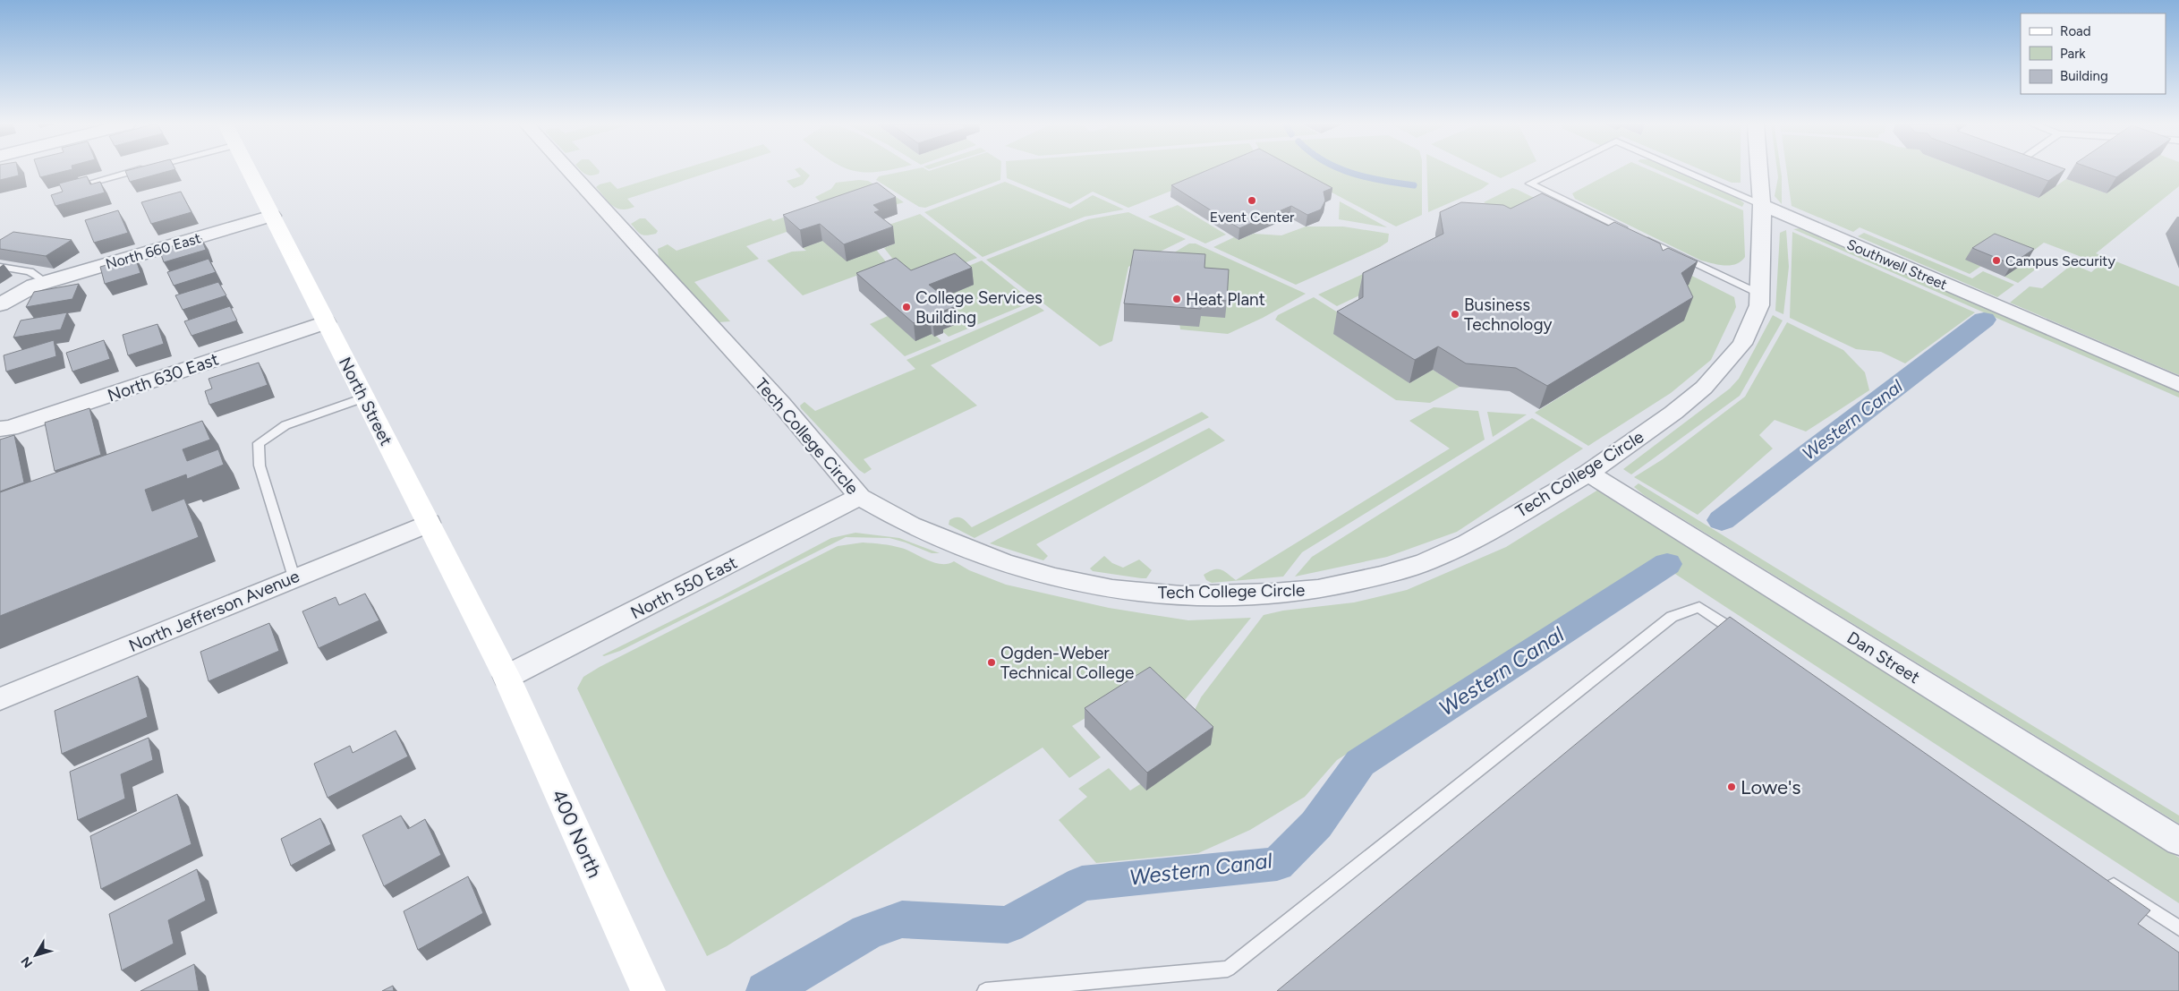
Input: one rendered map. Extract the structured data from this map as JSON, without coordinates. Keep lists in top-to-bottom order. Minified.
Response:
{"streets":{"main road":["North Street","400 North"],"street":["North 660 East","Southwell Street","North 630 East","Tech College Circle","North 550 East","North Jefferson Avenue","Dan Street"]},"crossings":[["North 660 East","North Street"],["Southwell Street","Tech College Circle"],["North 630 East","North Street"],["North Street","North 550 East"],["North Street","North Jefferson Avenue"],["North Street","400 North"],["Tech College Circle","North 550 East"],["Tech College Circle","Dan Street"],["North 550 East","400 North"]],"water":["Western Canal"],"places":["Event Center","Campus Security","Heat Plant","College Services Building","Business Technology","Ogden-Weber Technical College","Lowe's"],"legend":["Road","Park","Building"],"north":"bottom left"}
